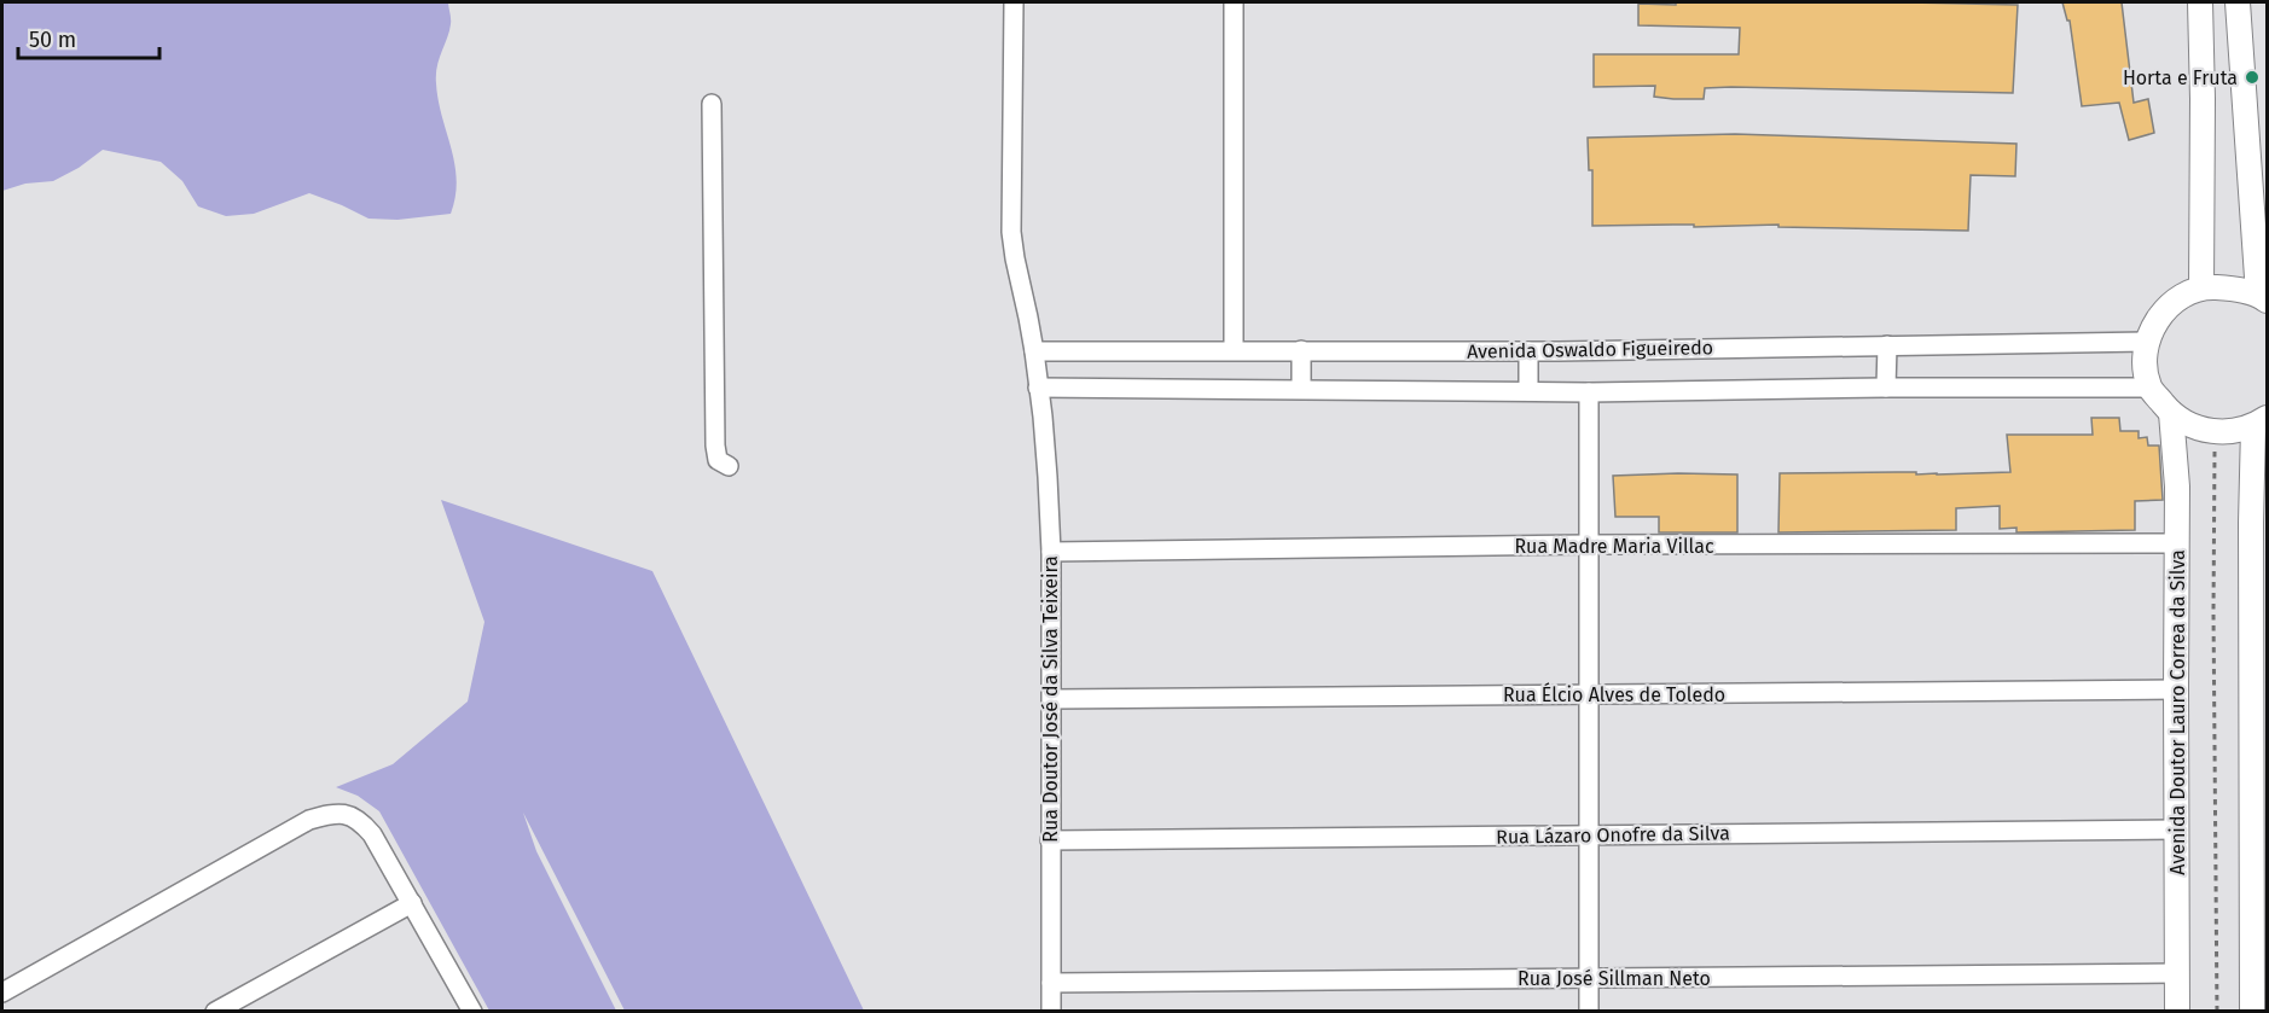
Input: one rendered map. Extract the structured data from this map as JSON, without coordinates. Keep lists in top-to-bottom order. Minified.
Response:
{"streets":{"main road":["Avenida Doutor Lauro Correa da Silva"],"street":["Avenida Oswaldo Figueiredo","Rua Madre Maria Villac","Rua Élcio Alves de Toledo","Rua Doutor José da Silva Teixeira","Rua Lázaro Onofre da Silva","Rua José Sillman Neto"]},"crossings":[["Avenida Oswaldo Figueiredo","Rua Doutor José da Silva Teixeira"],["Rua Madre Maria Villac","Rua Doutor José da Silva Teixeira"],["Rua Madre Maria Villac","Avenida Doutor Lauro Correa da Silva"],["Rua Élcio Alves de Toledo","Rua Doutor José da Silva Teixeira"],["Rua Élcio Alves de Toledo","Avenida Doutor Lauro Correa da Silva"],["Rua Doutor José da Silva Teixeira","Rua Lázaro Onofre da Silva"],["Rua Doutor José da Silva Teixeira","Rua José Sillman Neto"],["Avenida Doutor Lauro Correa da Silva","Rua Lázaro Onofre da Silva"],["Avenida Doutor Lauro Correa da Silva","Rua José Sillman Neto"]],"places":["Horta e Fruta"],"scale_bar":"50 m"}
